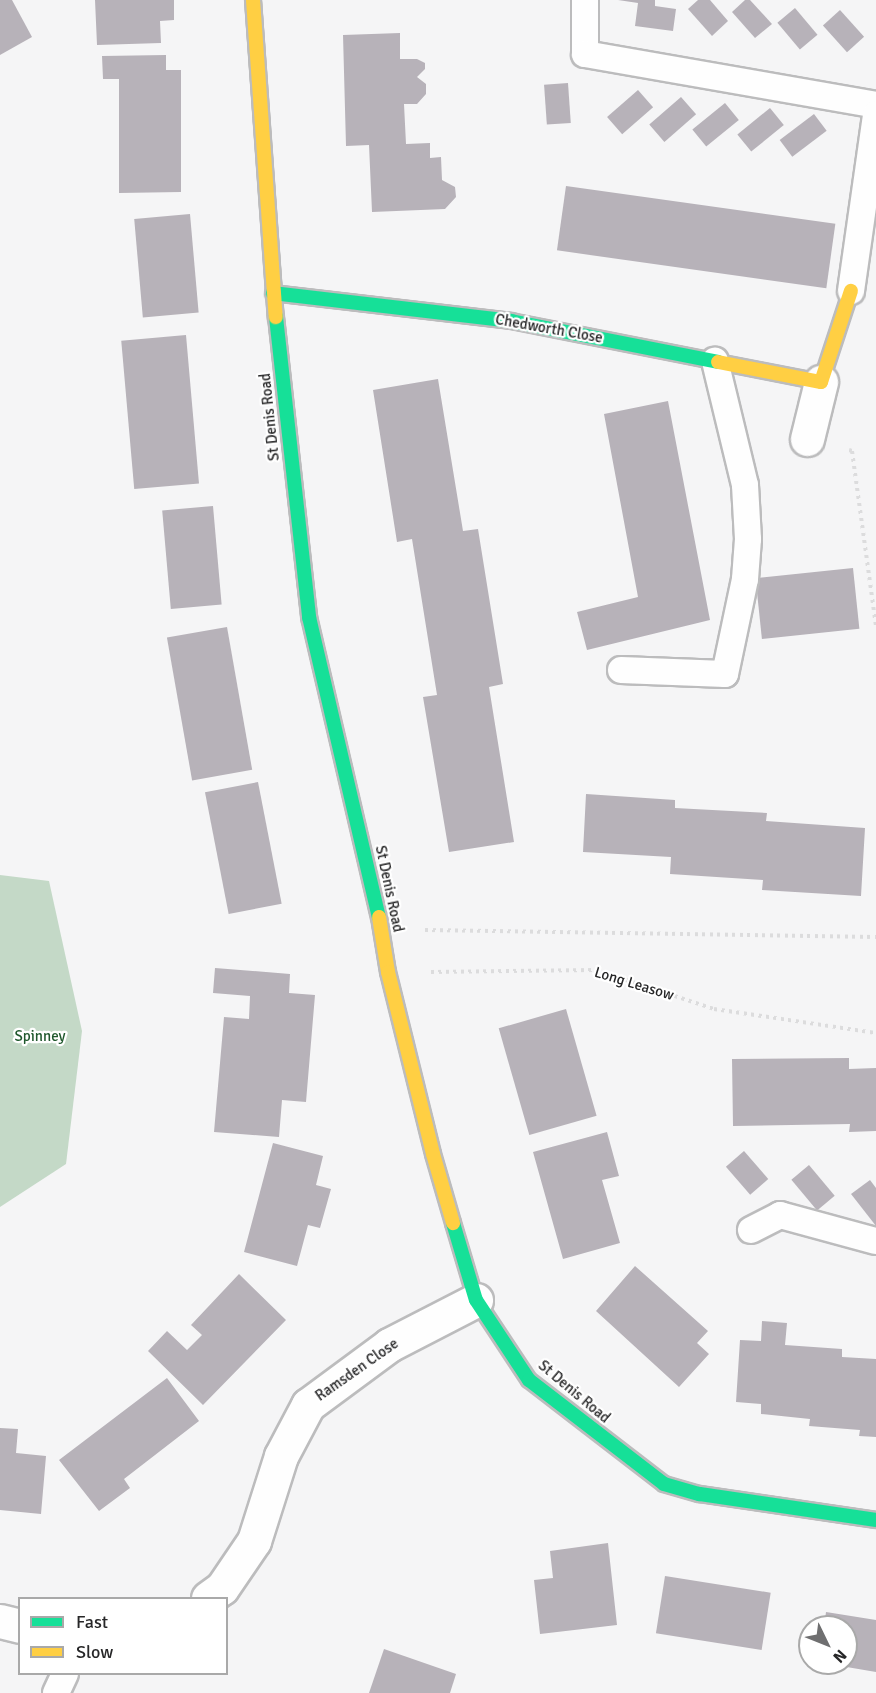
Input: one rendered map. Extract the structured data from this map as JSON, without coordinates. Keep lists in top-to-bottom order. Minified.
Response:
{"streets":{"street":["Chedworth Close","St Denis Road","Ramsden Close"],"path":["Long Leasow"]},"crossings":[["Chedworth Close","St Denis Road"],["St Denis Road","Long Leasow"],["St Denis Road","Ramsden Close"]],"parks":["Spinney"],"legend":["Fast","Slow"],"north":"bottom right"}
